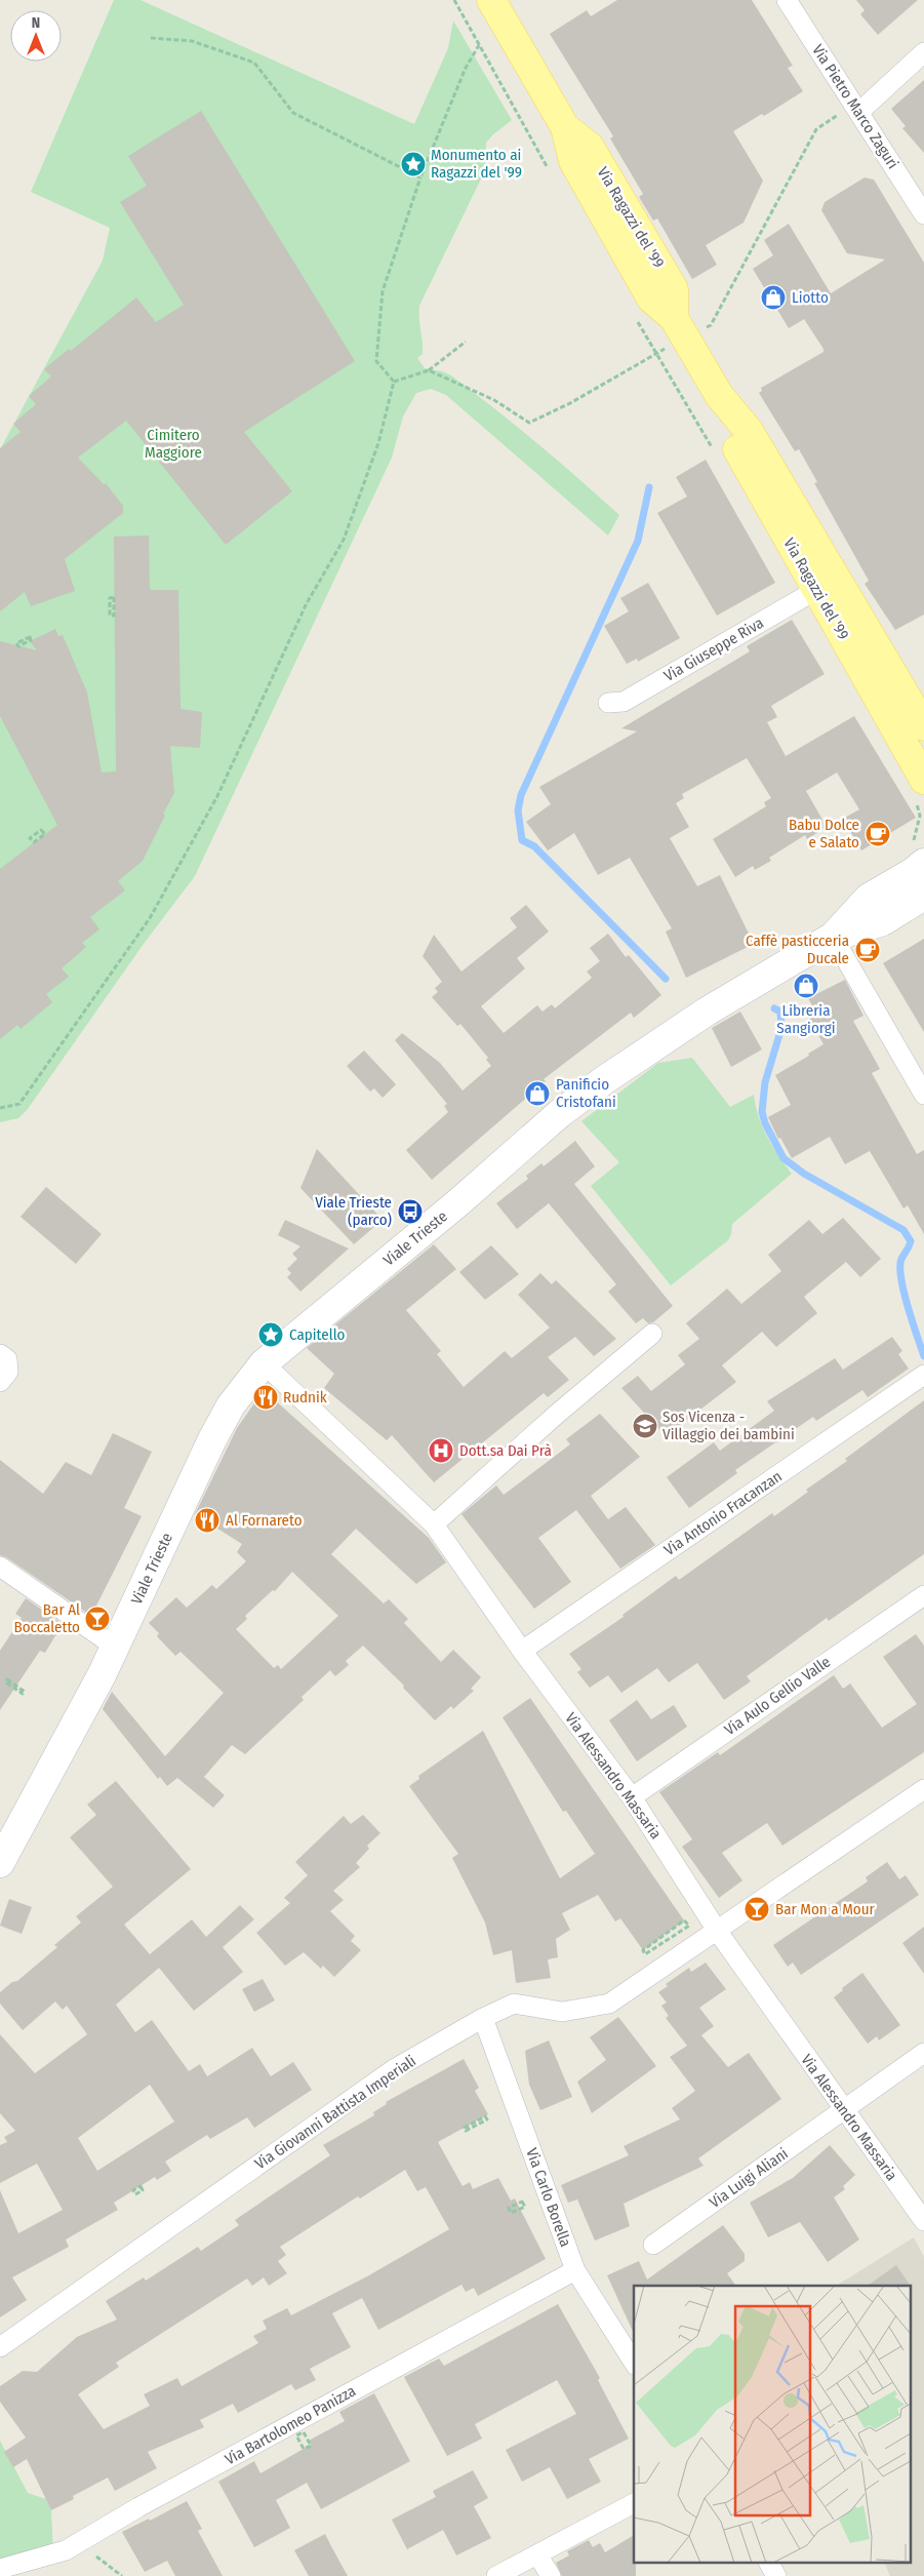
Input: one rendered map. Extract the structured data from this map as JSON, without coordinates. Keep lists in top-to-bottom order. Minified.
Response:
{"streets":{"main road":["Via Ragazzi del '99","Viale Trieste"],"street":["Via Pietro Marco Zaguri","Via Giuseppe Riva","Via Antonio Fracanzan","Via Aulo Gellio Valle","Via Alessandro Massaria","Via Giovanni Battista Imperiali","Via Luigi Aliani","Via Carlo Borella","Via Bartolomeo Panizza"]},"crossings":[["Via Ragazzi del '99","Via Giuseppe Riva"],["Viale Trieste","Via Alessandro Massaria"],["Via Antonio Fracanzan","Via Alessandro Massaria"],["Via Aulo Gellio Valle","Via Alessandro Massaria"],["Via Alessandro Massaria","Via Giovanni Battista Imperiali"],["Via Alessandro Massaria","Via Luigi Aliani"],["Via Giovanni Battista Imperiali","Via Carlo Borella"],["Via Carlo Borella","Via Bartolomeo Panizza"]],"parks":["Cimitero Maggiore"],"places":{"place":["Monumento ai Ragazzi del '99","Capitello"],"shop":["Liotto","Libreria Sangiorgi","Panificio Cristofani"],"cafe":["Babu Dolce e Salato","Caffè pasticceria Ducale"],"bus stop":["Viale Trieste (parco)"],"restaurant":["Rudnik","Al Fornareto"],"school or university":["Sos Vicenza - Villaggio dei bambini"],"hospital":["Dott.sa Dai Prà"],"bar":["Bar Al Boccaletto","Bar Mon a Mour"]},"north":"top"}
